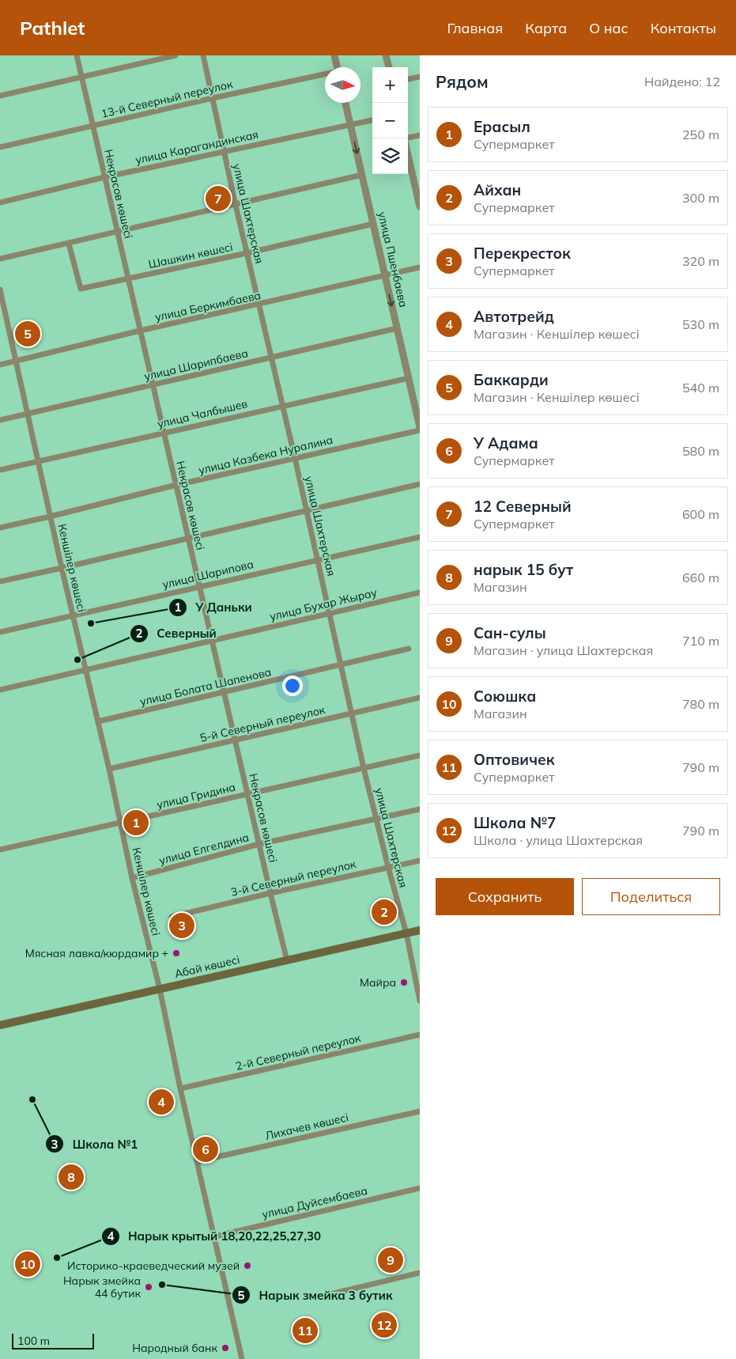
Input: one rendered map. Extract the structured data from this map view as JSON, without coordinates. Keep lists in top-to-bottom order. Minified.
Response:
{"streets":{"main road":["Абай көшесі"],"street":["13-й Северный переулок","улица Карагандинская","Некрасов көшесі","улица Шахтерская","Шашкин көшесі","улица Пшенбаева","улица Беркимбаева","улица Шарипбаева","улица Чалбышев","улица Казбека Нуралина","Кеншілер көшесі","улица Шарипова","улица Бухар Жырау","улица Болата Шапенова","5-й Северный переулок","улица Гридина","улица Елгелдина","3-й Северный переулок","2-й Северный переулок","Лихачев көшесі","улица Дуйсембаева"]},"crossings":[["13-й Северный переулок","Некрасов көшесі"],["13-й Северный переулок","улица Шахтерская"],["улица Карагандинская","Некрасов көшесі"],["улица Карагандинская","улица Шахтерская"],["улица Карагандинская","улица Пшенбаева"],["Некрасов көшесі","Шашкин көшесі"],["Некрасов көшесі","улица Беркимбаева"],["Некрасов көшесі","улица Шарипбаева"],["Некрасов көшесі","улица Чалбышев"],["Некрасов көшесі","улица Казбека Нуралина"],["Некрасов көшесі","улица Шарипова"],["Некрасов көшесі","улица Бухар Жырау"],["Некрасов көшесі","улица Болата Шапенова"],["Некрасов көшесі","5-й Северный переулок"],["Некрасов көшесі","улица Гридина"],["Некрасов көшесі","улица Елгелдина"],["Некрасов көшесі","3-й Северный переулок"],["Некрасов көшесі","Абай көшесі"],["улица Шахтерская","Шашкин көшесі"],["улица Шахтерская","улица Беркимбаева"],["улица Шахтерская","улица Шарипбаева"],["улица Шахтерская","улица Чалбышев"],["улица Шахтерская","улица Казбека Нуралина"],["улица Шахтерская","улица Шарипова"],["улица Шахтерская","улица Бухар Жырау"],["улица Шахтерская","улица Болата Шапенова"],["улица Шахтерская","5-й Северный переулок"],["улица Шахтерская","улица Гридина"],["улица Шахтерская","улица Елгелдина"],["улица Шахтерская","3-й Северный переулок"],["улица Шахтерская","Абай көшесі"],["Шашкин көшесі","улица Пшенбаева"],["улица Пшенбаева","улица Беркимбаева"],["улица Пшенбаева","улица Шарипбаева"],["улица Пшенбаева","улица Чалбышев"],["улица Пшенбаева","улица Казбека Нуралина"],["улица Беркимбаева","Кеншілер көшесі"],["улица Шарипбаева","Кеншілер көшесі"],["улица Чалбышев","Кеншілер көшесі"],["улица Казбека Нуралина","Кеншілер көшесі"],["Кеншілер көшесі","улица Шарипова"],["Кеншілер көшесі","улица Бухар Жырау"],["Кеншілер көшесі","улица Болата Шапенова"],["Кеншілер көшесі","5-й Северный переулок"],["Кеншілер көшесі","улица Гридина"],["Кеншілер көшесі","улица Елгелдина"],["Кеншілер көшесі","Абай көшесі"],["Кеншілер көшесі","2-й Северный переулок"],["Кеншілер көшесі","Лихачев көшесі"],["Кеншілер көшесі","улица Дуйсембаева"]],"places":["У Даньки","Северный","Мясная лавка/кюрдамир +","Майра","Школа №1","Нарык крытый 18,20,22,25,27,30","Историко-краеведческий музей","Нарык змейка 3 бутик","Нарык змейка 44 бутик","Народный банк"],"scale_bar":"100 m","north":"right","page":{"header":"Pathlet","nav":["Главная","Карта","О нас","Контакты"],"heading":["Рядом","Найдено: 12"],"map_buttons":["+","−"],"list":[{"mark":"1","name":"Ерасыл","note":"Супермаркет","value":"250 m"},{"mark":"2","name":"Айхан","note":"Супермаркет","value":"300 m"},{"mark":"3","name":"Перекресток","note":"Супермаркет","value":"320 m"},{"mark":"4","name":"Автотрейд","note":"Магазин · Кеншілер көшесі","value":"530 m"},{"mark":"5","name":"Баккарди","note":"Магазин · Кеншілер көшесі","value":"540 m"},{"mark":"6","name":"У Адама","note":"Супермаркет","value":"580 m"},{"mark":"7","name":"12 Северный","note":"Супермаркет","value":"600 m"},{"mark":"8","name":"нарык 15 бут","note":"Магазин","value":"660 m"},{"mark":"9","name":"Сан-сулы","note":"Магазин · улица Шахтерская","value":"710 m"},{"mark":"10","name":"Союшка","note":"Магазин","value":"780 m"},{"mark":"11","name":"Оптовичек","note":"Супермаркет","value":"790 m"},{"mark":"12","name":"Школа №7","note":"Школа · улица Шахтерская","value":"790 m"}],"pins":["7","5","1","2","3","4","6","8","9","10","12","11"],"buttons":["Сохранить","Поделиться"],"scale":"100 m"}}
